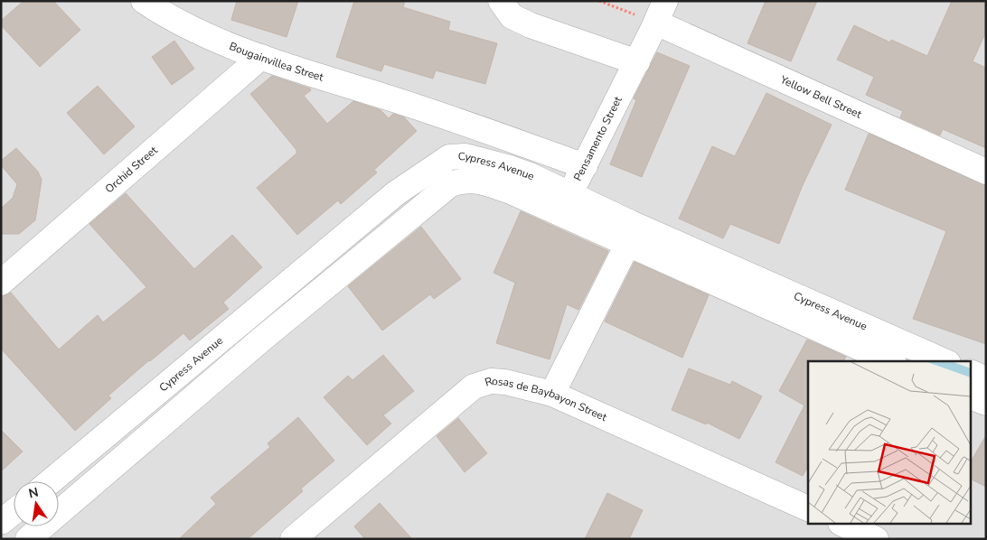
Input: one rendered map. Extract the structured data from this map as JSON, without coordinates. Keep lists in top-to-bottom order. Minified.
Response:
{"streets":{"street":["Bougainvillea Street","Yellow Bell Street","Pensamento Street","Cypress Avenue","Orchid Street","Rosas de Baybayon Street"]},"crossings":[["Bougainvillea Street","Pensamento Street"],["Bougainvillea Street","Cypress Avenue"],["Bougainvillea Street","Orchid Street"],["Yellow Bell Street","Pensamento Street"],["Pensamento Street","Cypress Avenue"]],"north":"top"}
